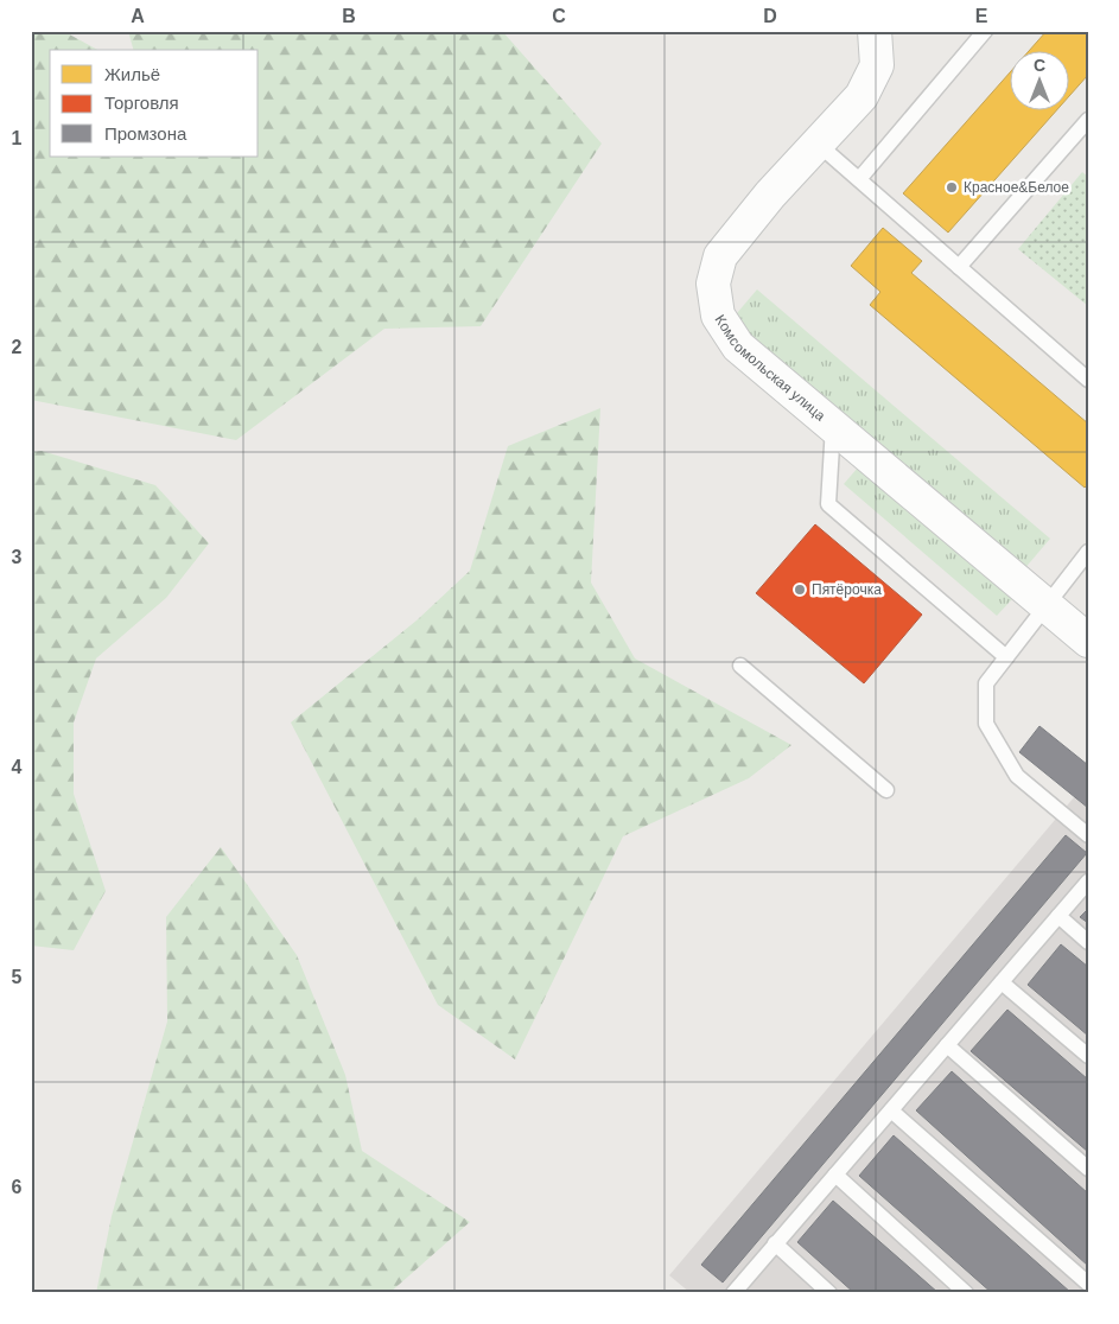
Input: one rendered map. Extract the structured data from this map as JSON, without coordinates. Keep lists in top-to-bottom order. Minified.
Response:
{"streets":{"main road":["Комсомольская улица"]},"places":["Красное&Белое","Пятёрочка"],"legend":["Жильё","Торговля","Промзона"],"north":"top","grid":{"columns":["A","B","C","D","E"],"rows":["1","2","3","4","5","6"]}}
